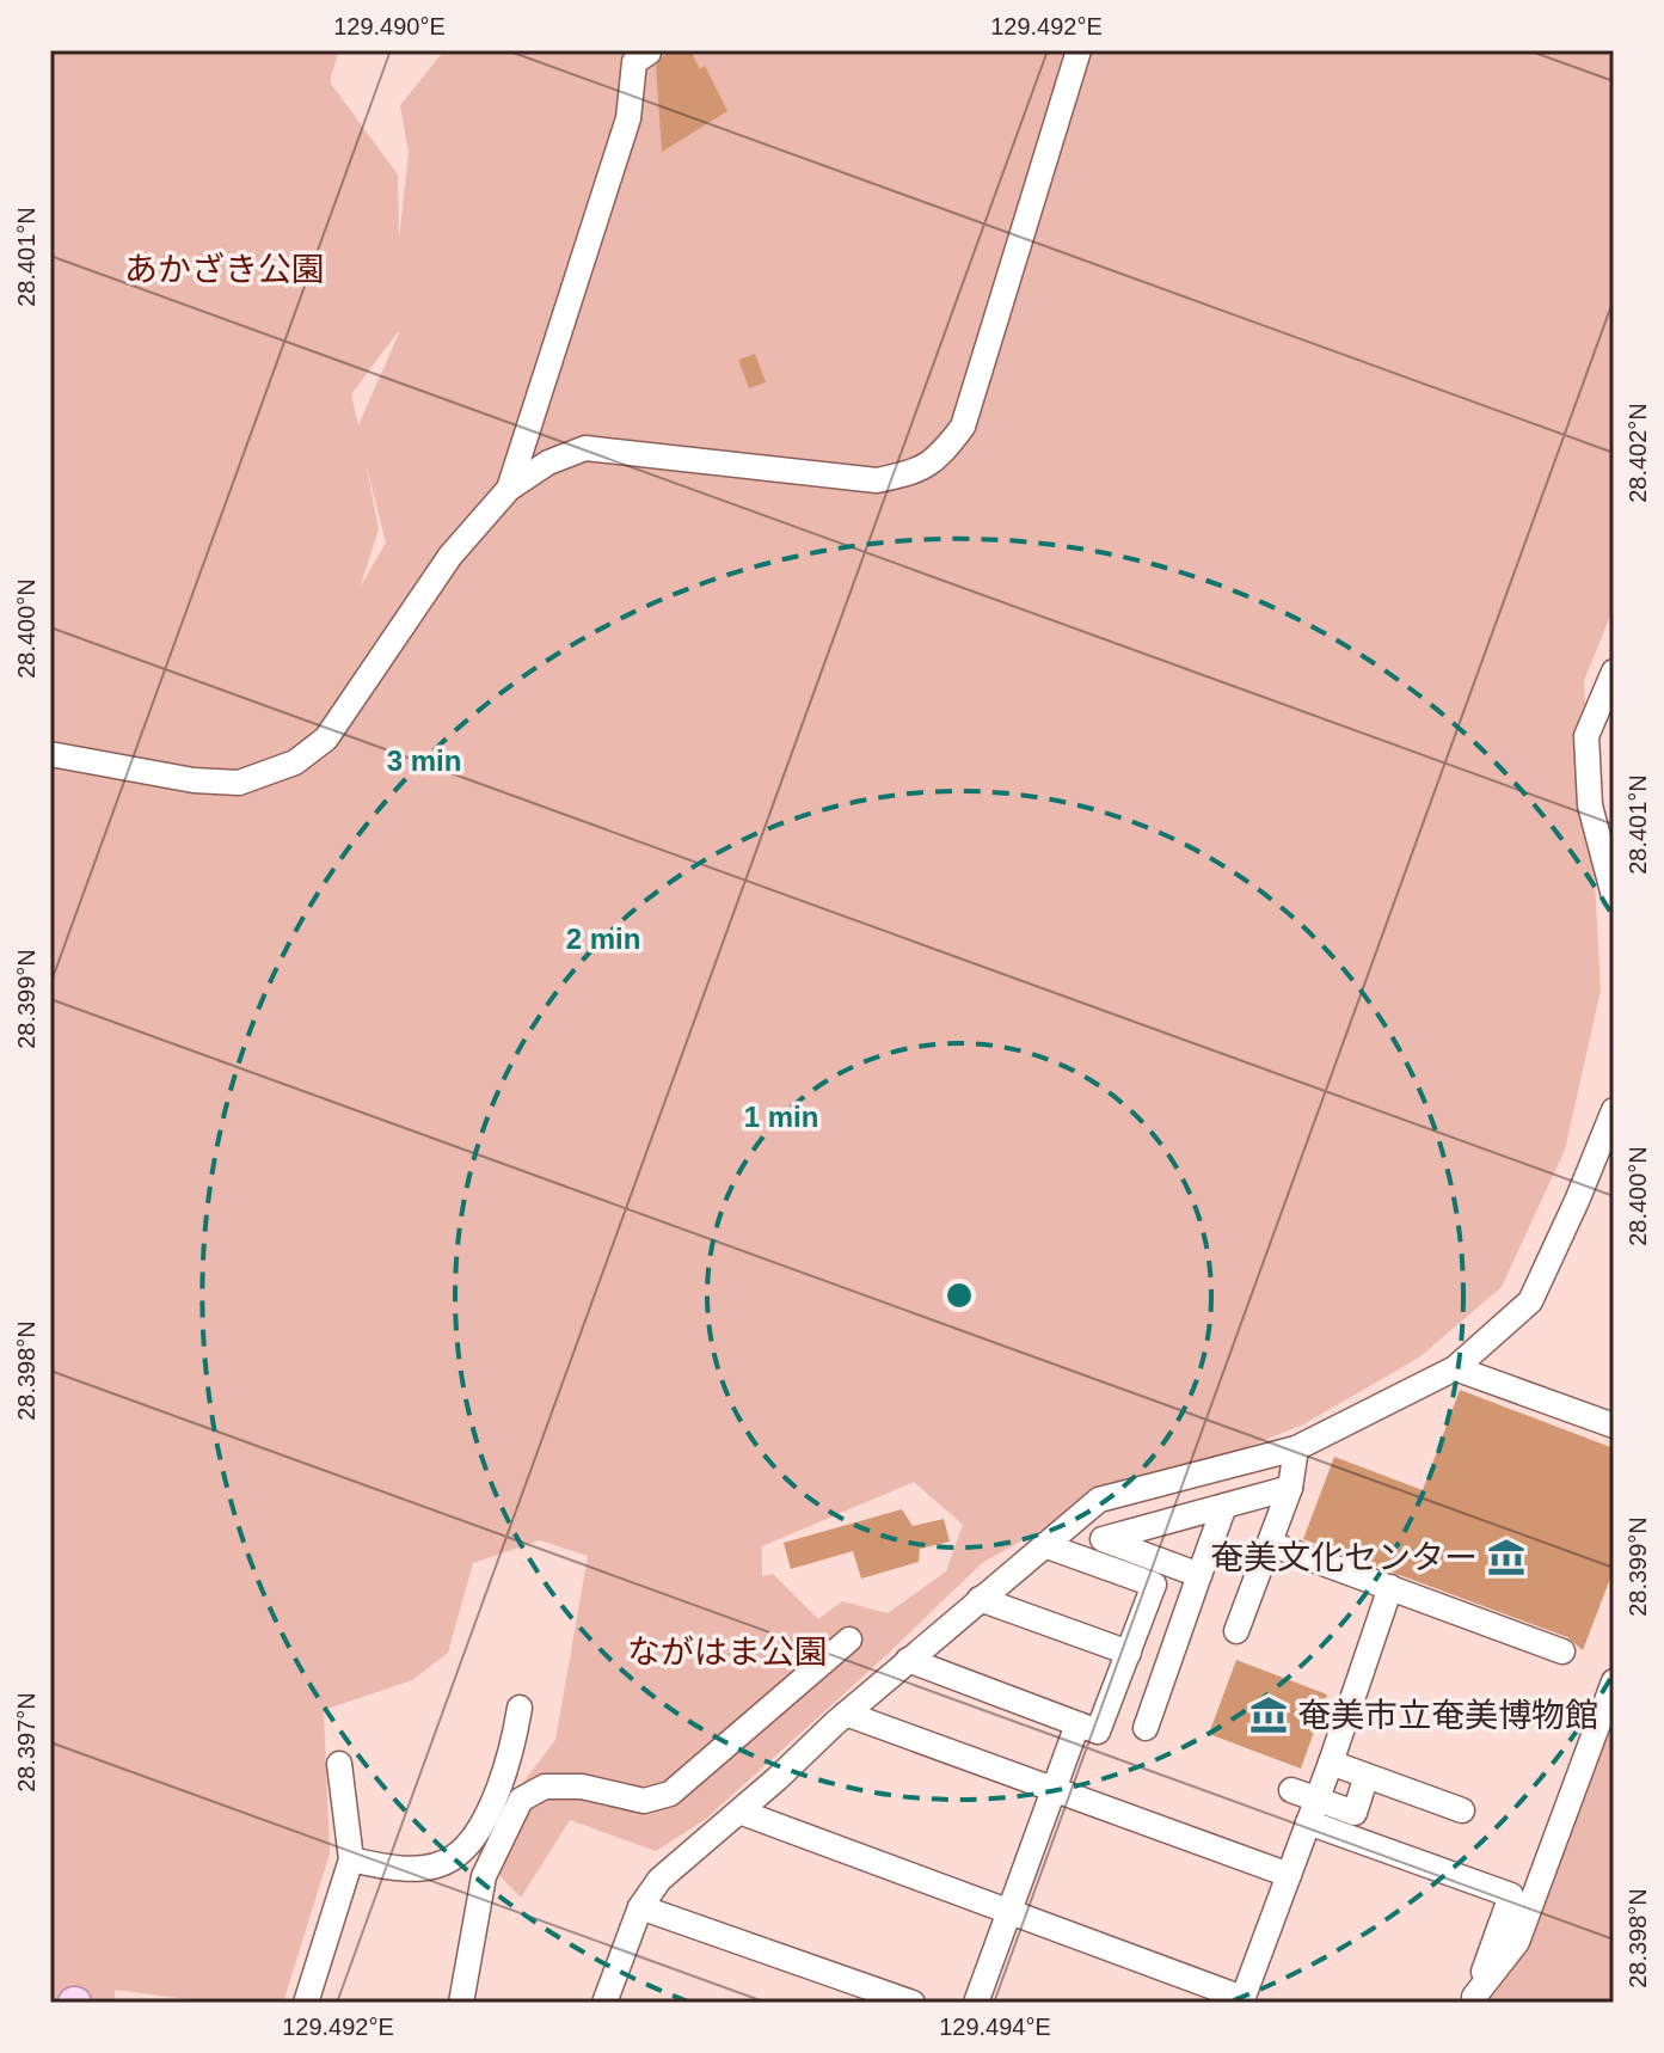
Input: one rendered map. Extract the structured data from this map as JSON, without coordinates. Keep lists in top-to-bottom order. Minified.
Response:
{"parks":["あかざき公園","ながはま公園"],"places":{"museum":["奄美文化センター","奄美市立奄美博物館"]},"coordinates":["129.490°E","129.492°E","28.401°N","28.402°N","28.400°N","28.399°N","28.398°N","28.397°N","129.494°E"],"rings":["3 min","2 min","1 min"]}
